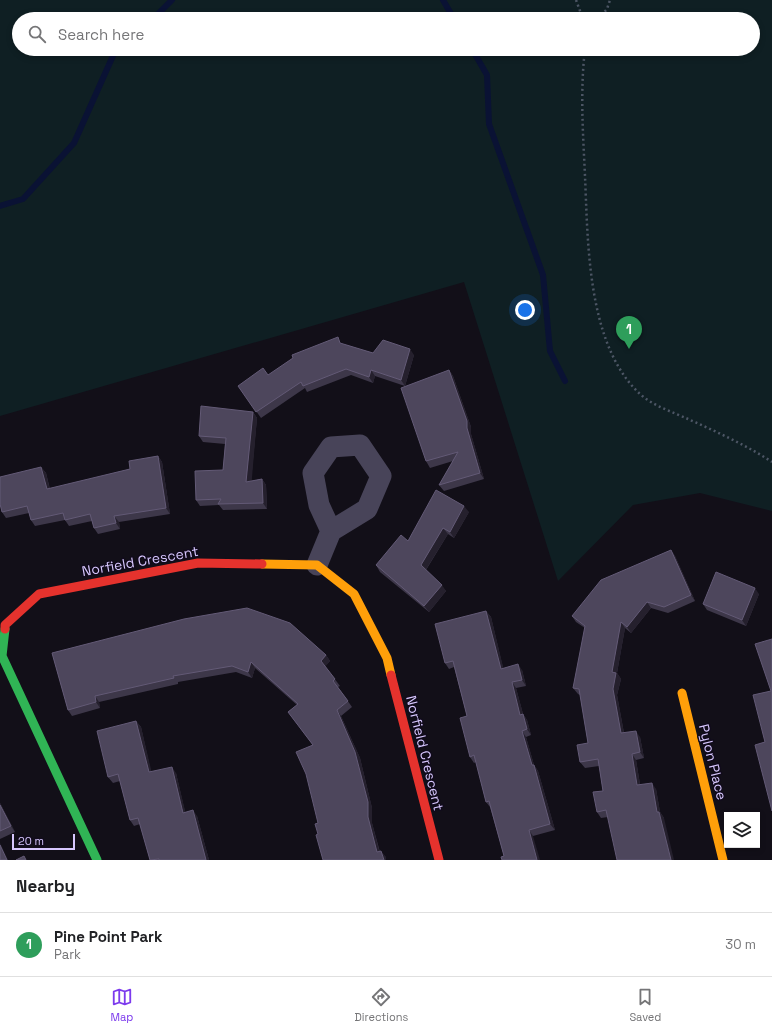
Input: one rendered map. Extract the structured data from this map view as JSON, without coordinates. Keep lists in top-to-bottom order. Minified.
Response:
{"streets":{"street":["Norfield Crescent","Pylon Place"]},"scale_bar":"20 m","page":{"search":"Search here","pins":"1","scale":"20 m","heading":"Nearby","list":[{"mark":"1","name":"Pine Point Park","note":"Park","value":"30 m"}],"nav":["Map","Directions","Saved"]}}
